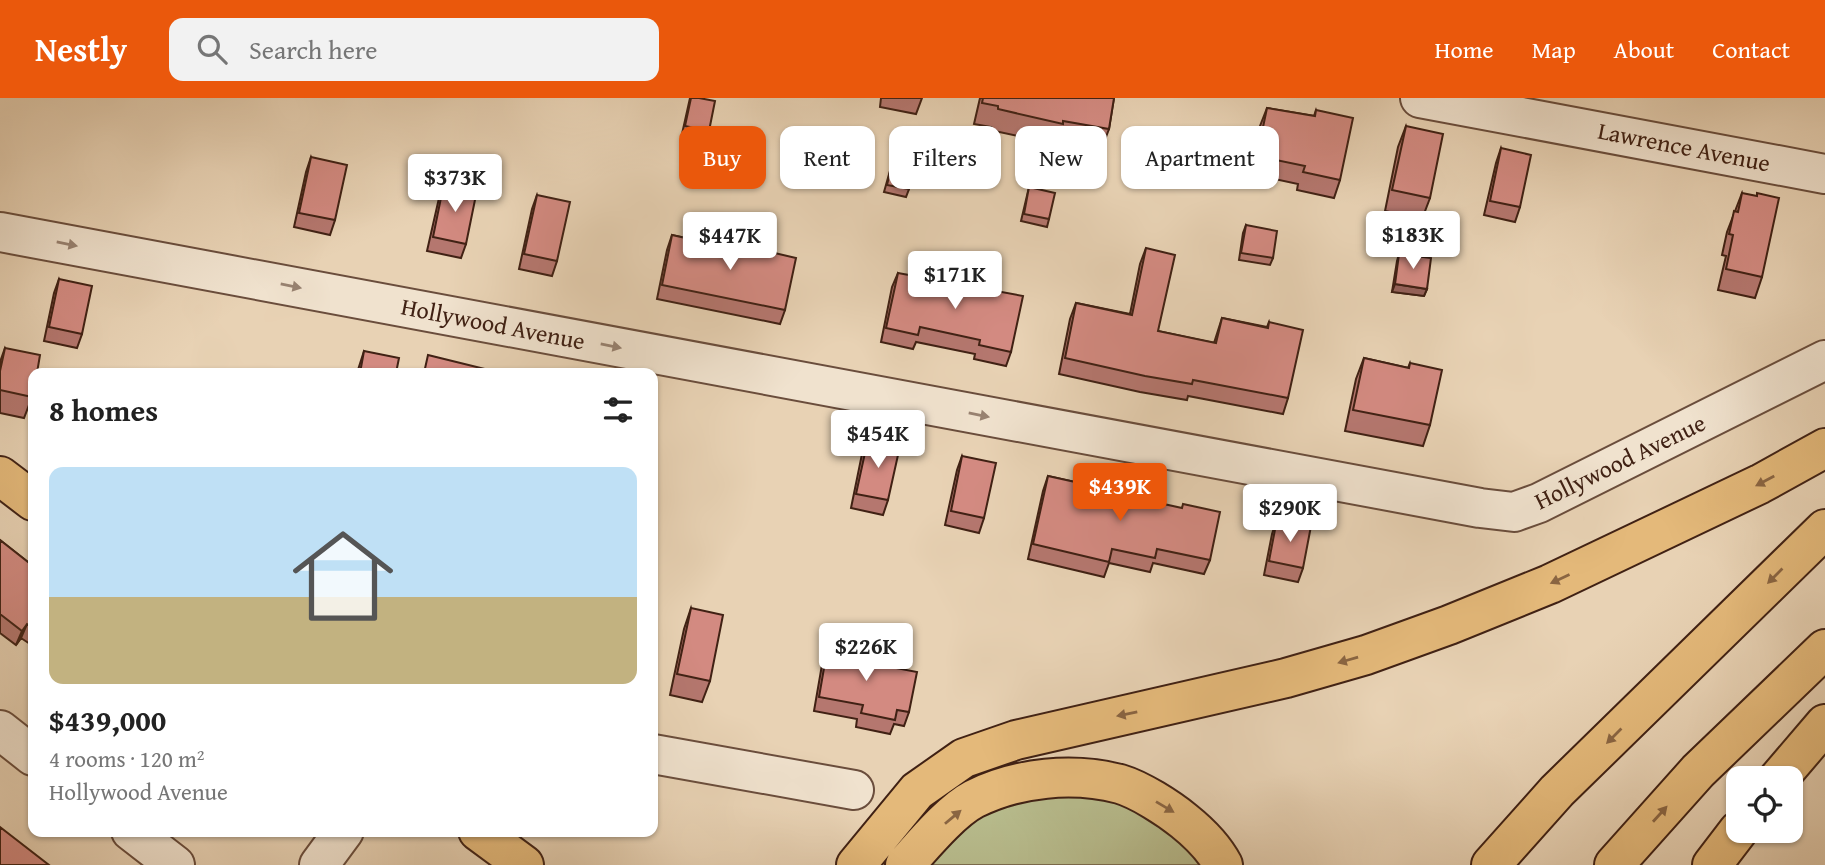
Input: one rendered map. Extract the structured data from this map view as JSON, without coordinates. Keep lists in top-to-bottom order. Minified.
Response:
{"streets":{"street":["Lawrence Avenue","Hollywood Avenue"]},"one_way":["Hollywood Avenue"],"page":{"header":"Nestly","search":"Search here","nav":["Home","Map","About","Contact"],"chip":["Buy","Rent","Filters","New","Apartment"],"price":["$373K","$183K","$447K","$171K","$454K","$439K","$290K","$226K"],"heading":"8 homes","list":[{"name":"$439,000","note":"4 rooms · 120 m² · Hollywood Avenue"}]}}
